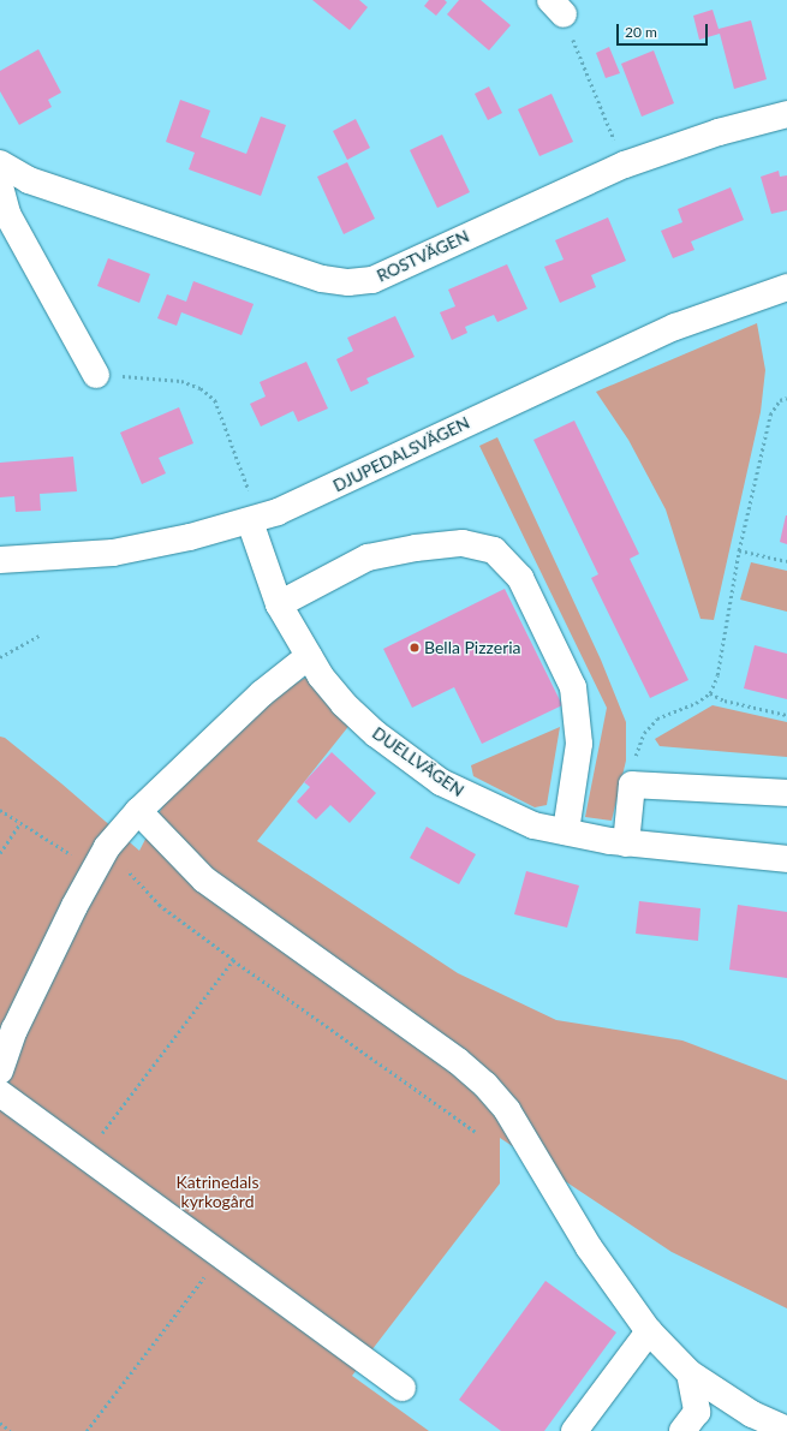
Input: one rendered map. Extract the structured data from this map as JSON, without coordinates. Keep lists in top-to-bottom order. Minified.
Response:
{"streets":{"street":["ROSTVÄGEN","DJUPEDALSVÄGEN","DUELLVÄGEN"]},"crossings":[["DJUPEDALSVÄGEN","DUELLVÄGEN"]],"parks":["Katrinedals kyrkogård"],"places":["Bella Pizzeria"],"scale_bar":"20 m"}
